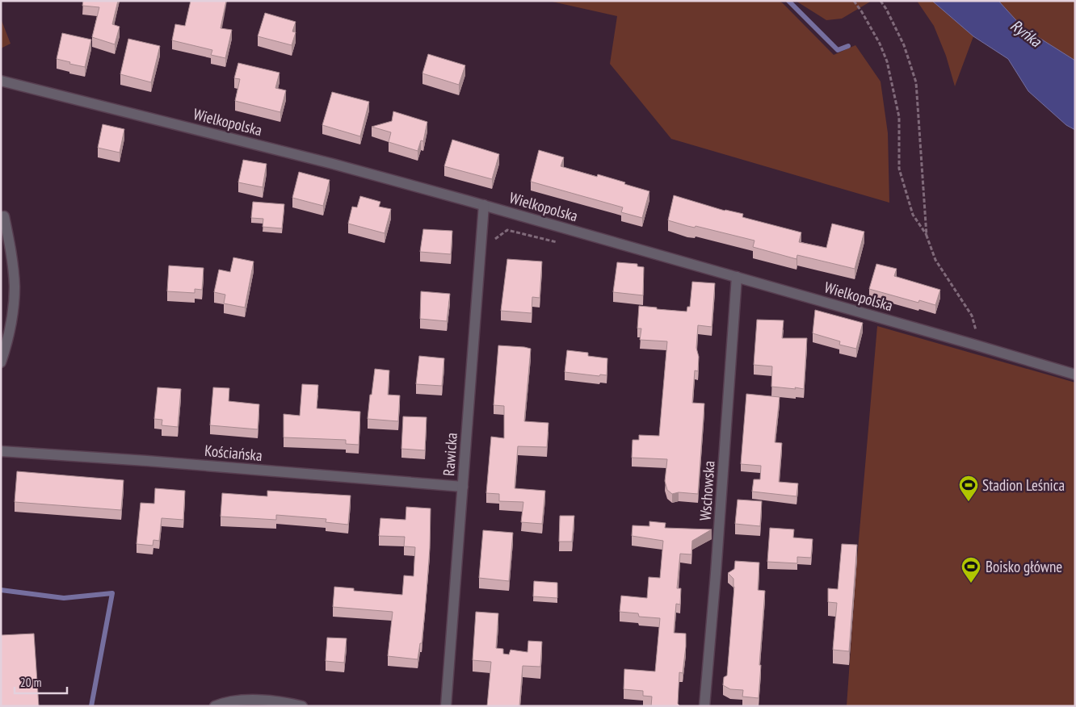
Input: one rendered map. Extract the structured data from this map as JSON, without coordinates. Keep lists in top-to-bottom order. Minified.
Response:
{"streets":{"street":["Wielkopolska","Kościańska","Rawicka","Wschowska"]},"crossings":[["Wielkopolska","Rawicka"],["Wielkopolska","Wschowska"],["Kościańska","Rawicka"]],"water":["Ryńka"],"places":{"sports":["Stadion Leśnica","Boisko główne"]},"scale_bar":"20 m"}
